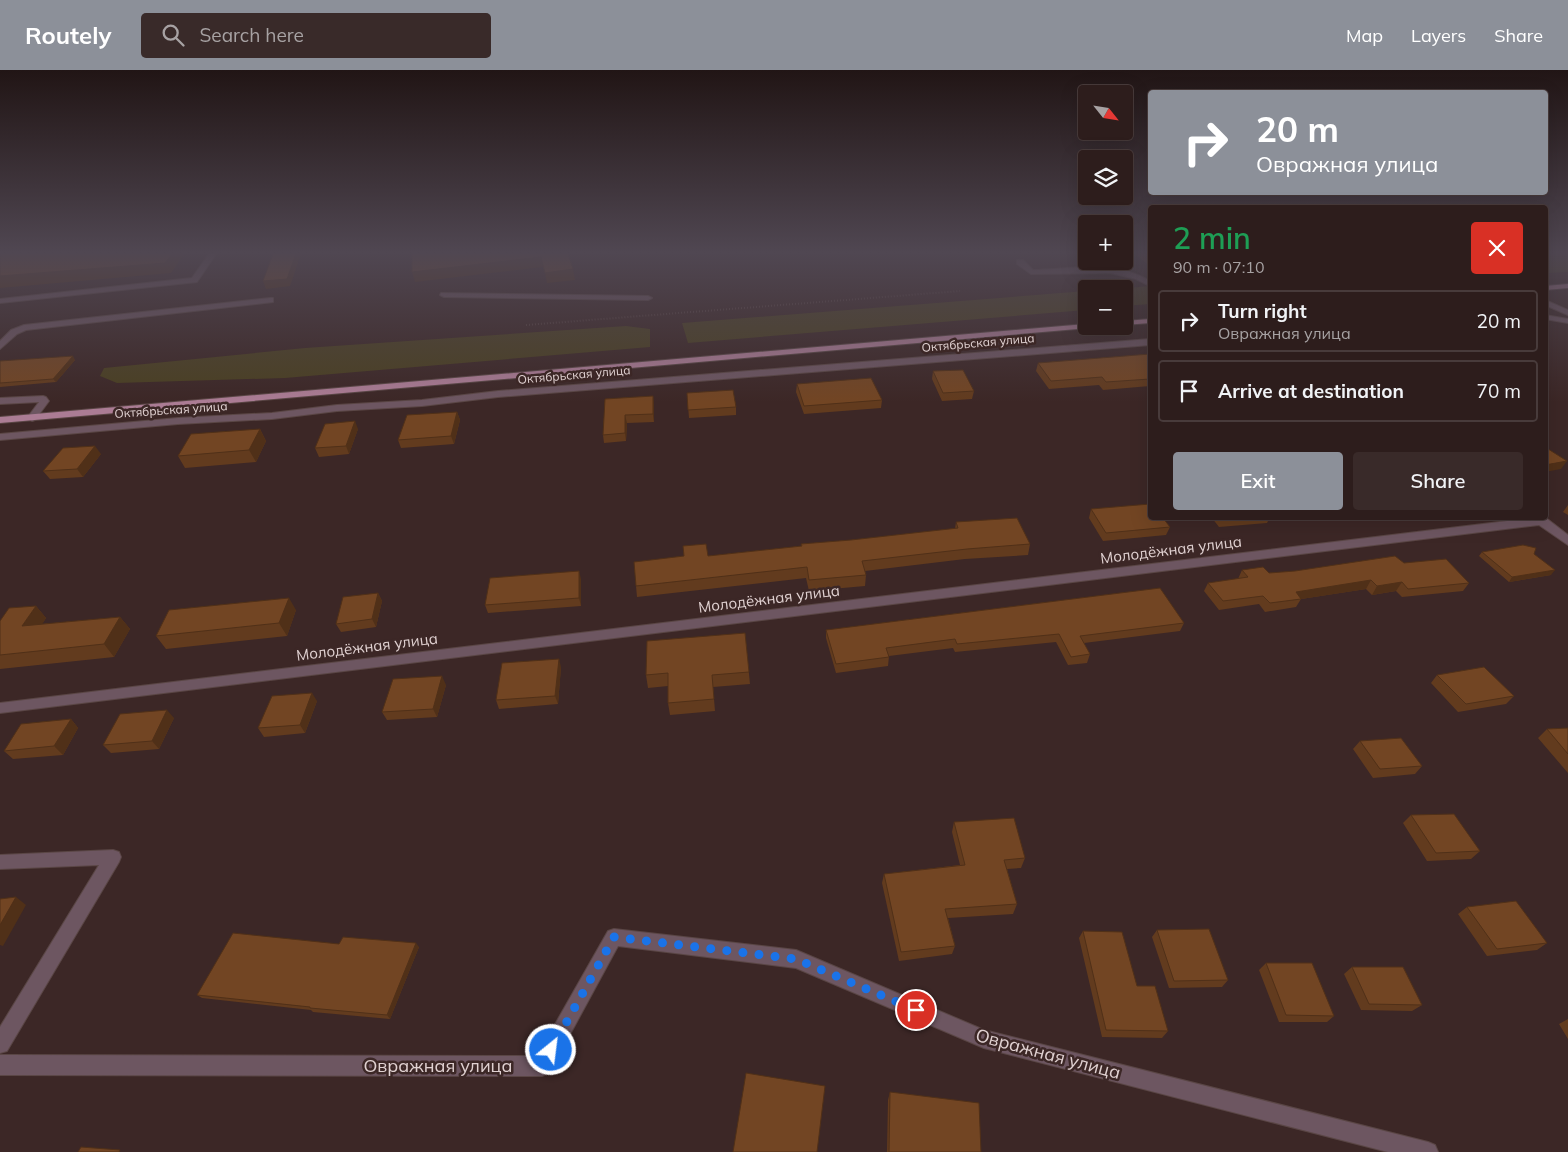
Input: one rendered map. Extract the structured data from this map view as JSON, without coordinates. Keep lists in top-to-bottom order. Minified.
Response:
{"streets":{"street":["Октябрьская улица","Молодёжная улица","Овражная улица"]},"north":"bottom right","page":{"header":"Routely","search":"Search here","nav":["Map","Layers","Share"],"map_buttons":["+","−"],"turn":["20 m","Овражная улица"],"heading":["2 min","90 m · 07:10"],"list":[{"name":"Turn right","note":"Овражная улица","value":"20 m"},{"name":"Arrive at destination","value":"70 m"}],"buttons":["Exit","Share"]}}
